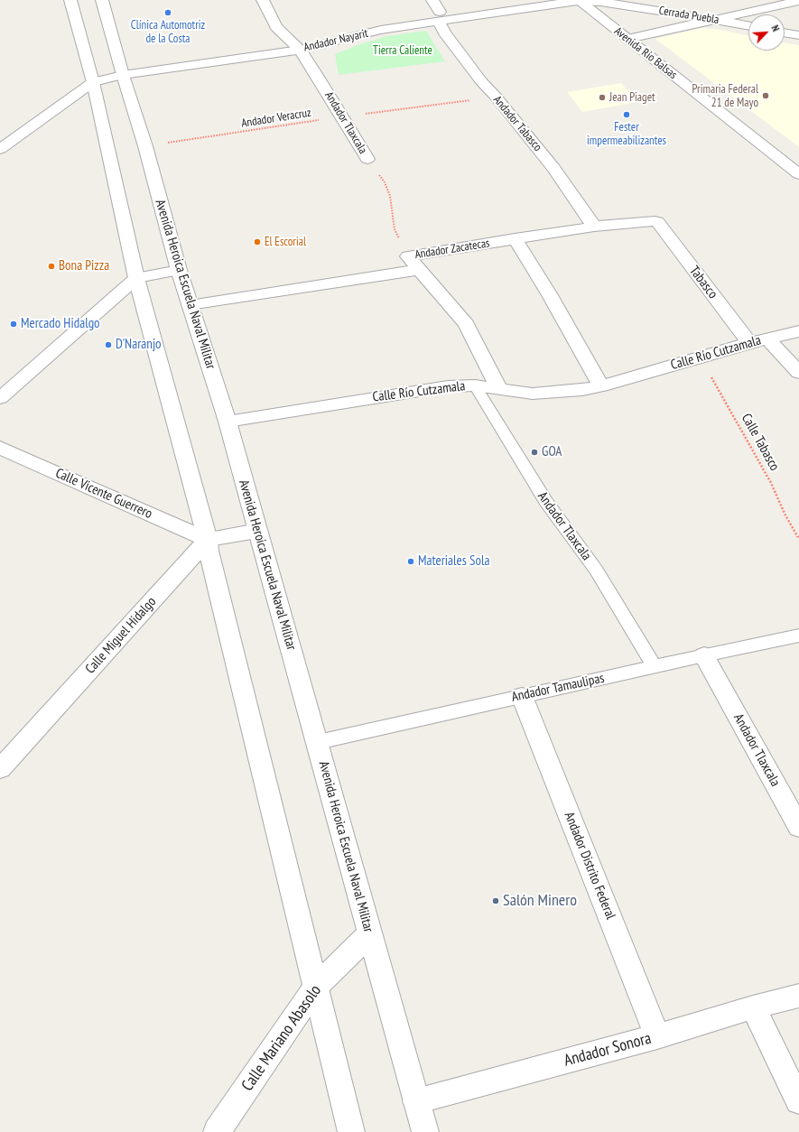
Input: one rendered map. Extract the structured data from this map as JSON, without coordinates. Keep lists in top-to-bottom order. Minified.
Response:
{"streets":{"street":["Cerrada Puebla","Andador Nayarit","Avenida Río Balsas","Andador Tlaxcala","Andador Tabasco","Andador Zacatecas","Tabasco","Avenida Heroica Escuela Naval Militar","Calle Río Cutzamala","Calle Vicente Guerrero","Calle Miguel Hidalgo","Andador Distrito Federal","Calle Mariano Abasolo","Andador Sonora"],"lane":["Andador Tamaulipas"],"path":["Andador Veracruz","Calle Tabasco"]},"crossings":[["Cerrada Puebla","Andador Nayarit"],["Cerrada Puebla","Avenida Río Balsas"],["Andador Nayarit","Avenida Río Balsas"],["Andador Nayarit","Andador Tlaxcala"],["Andador Nayarit","Andador Tabasco"],["Andador Nayarit","Avenida Heroica Escuela Naval Militar"],["Andador Veracruz","Andador Tlaxcala"],["Andador Veracruz","Andador Tabasco"],["Andador Veracruz","Avenida Heroica Escuela Naval Militar"],["Andador Tlaxcala","Andador Zacatecas"],["Andador Tlaxcala","Calle Río Cutzamala"],["Andador Tlaxcala","Andador Tamaulipas"],["Andador Tabasco","Andador Zacatecas"],["Andador Zacatecas","Tabasco"],["Andador Zacatecas","Avenida Heroica Escuela Naval Militar"],["Tabasco","Calle Río Cutzamala"],["Avenida Heroica Escuela Naval Militar","Calle Río Cutzamala"],["Avenida Heroica Escuela Naval Militar","Andador Tamaulipas"],["Avenida Heroica Escuela Naval Militar","Calle Mariano Abasolo"],["Avenida Heroica Escuela Naval Militar","Andador Sonora"],["Calle Río Cutzamala","Calle Tabasco"],["Calle Vicente Guerrero","Calle Miguel Hidalgo"],["Andador Tamaulipas","Andador Distrito Federal"],["Andador Distrito Federal","Andador Sonora"]],"parks":["Tierra Caliente"],"places":["Clínica Automotriz de la Costa","Primaria Federal 21 de Mayo","Jean Piaget","Fester impermeabilizantes","El Escorial","Bona Pizza","Mercado Hidalgo","D'Naranjo","GOA","Materiales Sola","Salón Minero"],"north":"top right"}
